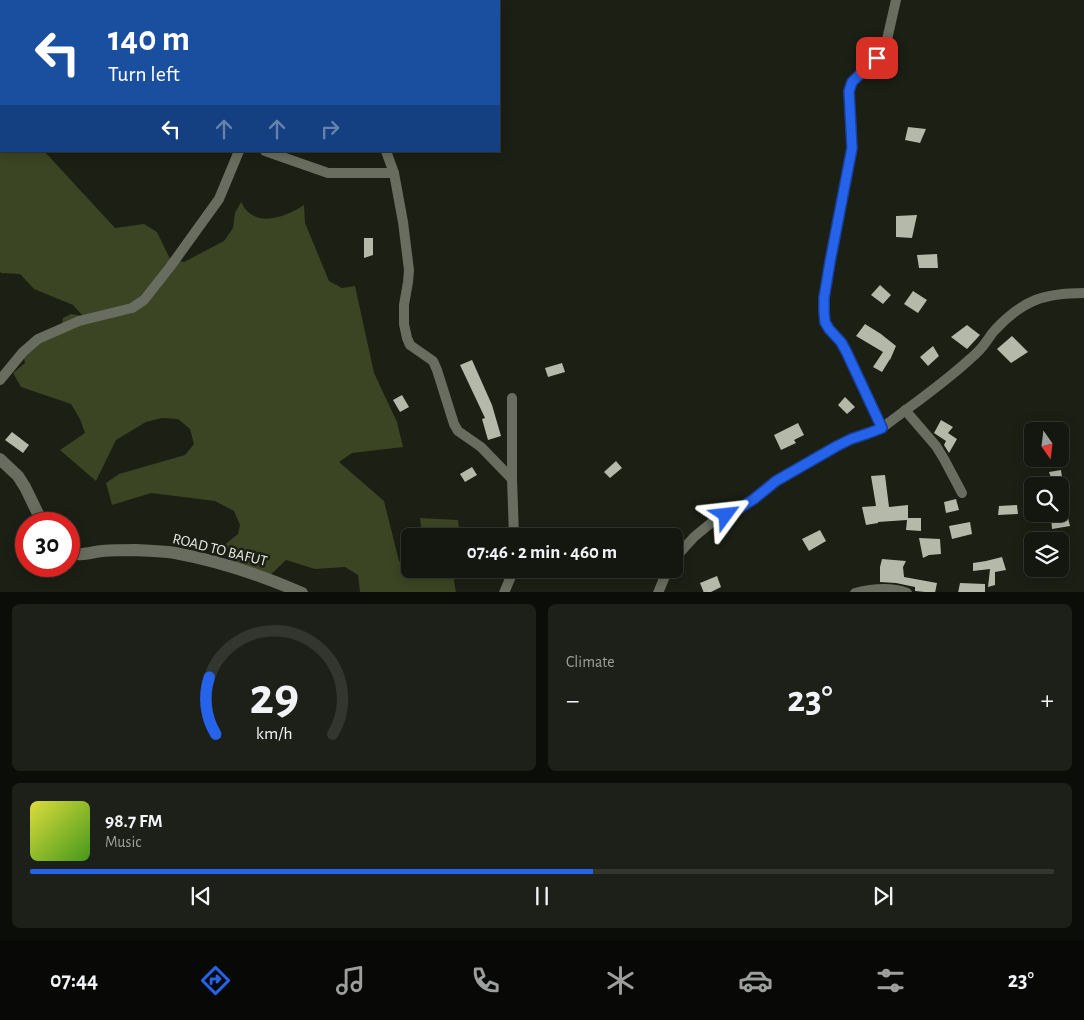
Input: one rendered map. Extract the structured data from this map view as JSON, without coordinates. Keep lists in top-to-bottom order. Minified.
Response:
{"streets":{"street":["ROAD TO BAFUT"]},"north":"bottom","page":{"turn":["140 m","Turn left"],"limit":"30","trip":"07:46 · 2 min · 460 m","tile":"Climate","heat":["−","23°","+"],"song":["98.7 FM","Music"],"tabs":["07:44","23°"],"gauge":["29","km/h"]}}
